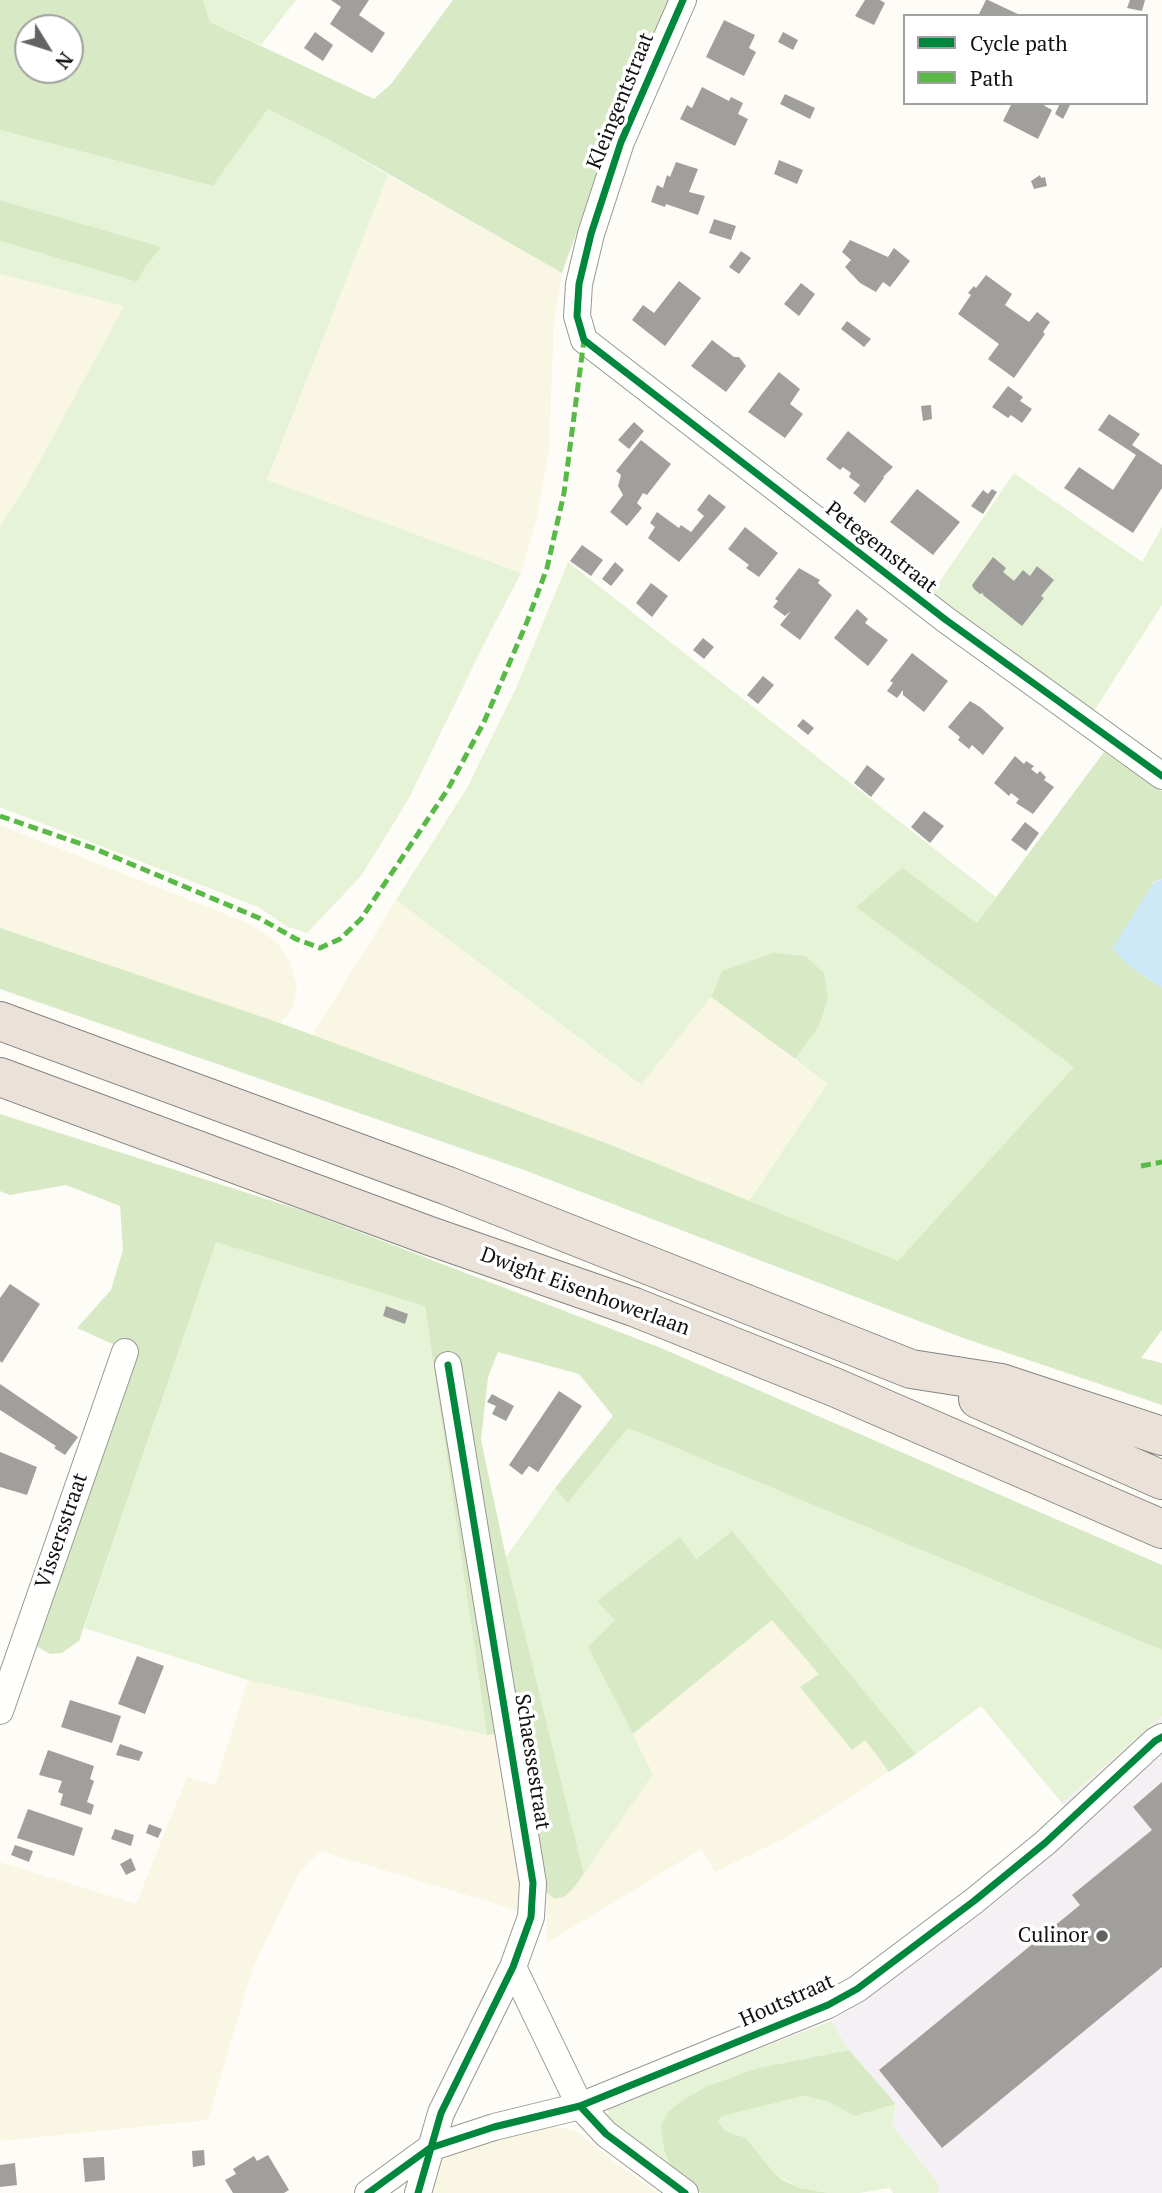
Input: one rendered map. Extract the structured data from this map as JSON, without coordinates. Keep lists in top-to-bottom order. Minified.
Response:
{"streets":{"highway":["Dwight Eisenhowerlaan"],"street":["Kleingentstraat","Petegemstraat","Vissersstraat","Schaessestraat","Houtstraat"]},"crossings":[["Kleingentstraat","Petegemstraat"],["Schaessestraat","Houtstraat"]],"places":["Culinor"],"legend":["Cycle path","Path"],"north":"bottom right"}
